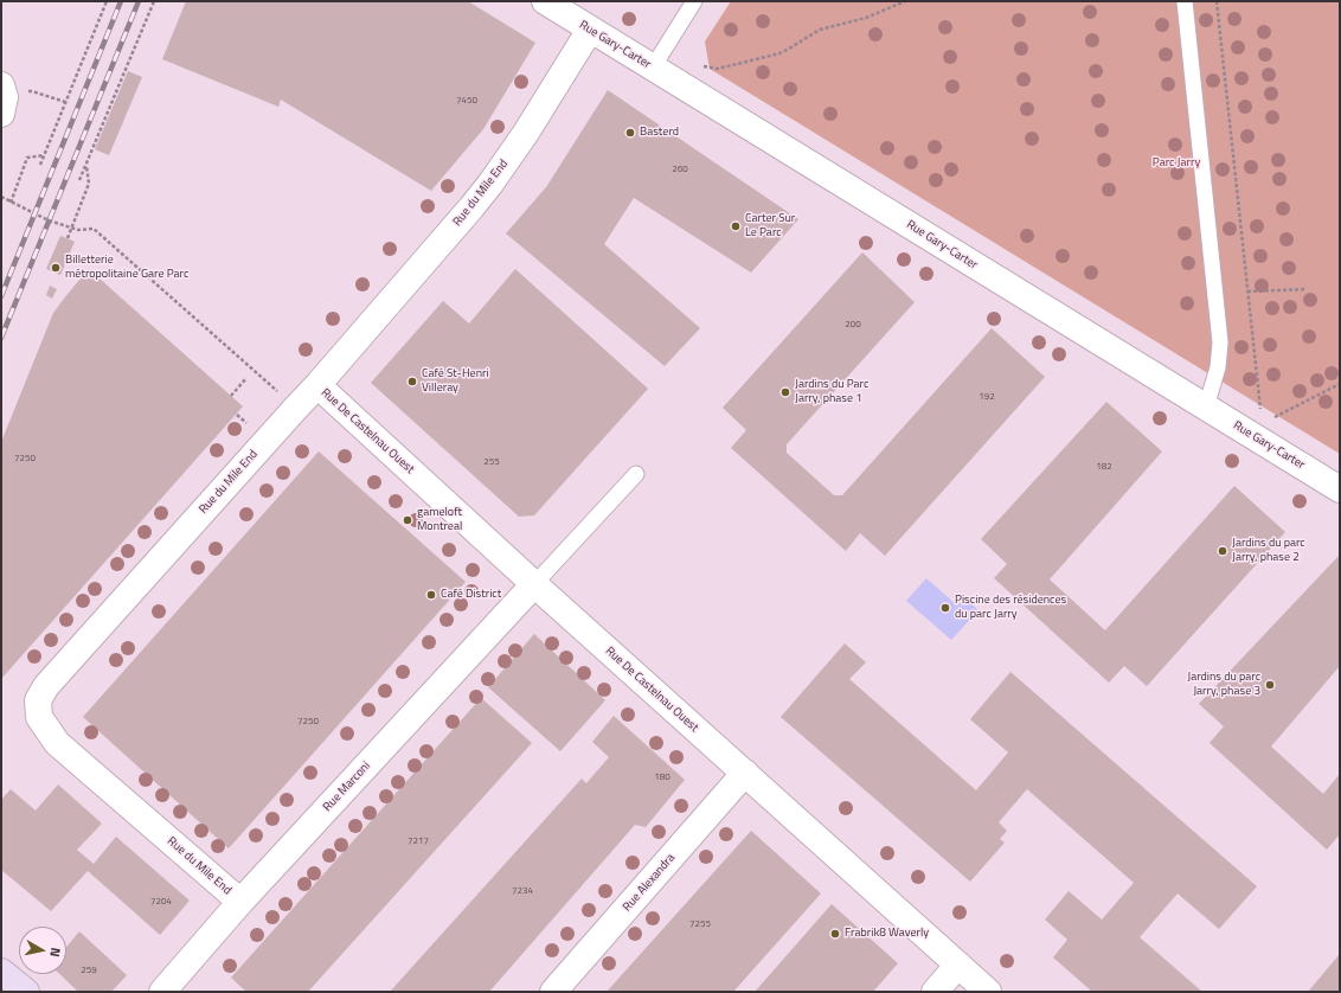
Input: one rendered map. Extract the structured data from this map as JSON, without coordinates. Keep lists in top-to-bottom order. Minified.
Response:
{"streets":{"street":["Rue Gary-Carter","Rue du Mile End","Rue De Castelnau Ouest","Rue Marconi","Rue Alexandra"]},"crossings":[["Rue Gary-Carter","Rue du Mile End"],["Rue du Mile End","Rue De Castelnau Ouest"],["Rue du Mile End","Rue Marconi"],["Rue De Castelnau Ouest","Rue Marconi"],["Rue De Castelnau Ouest","Rue Alexandra"]],"parks":["Parc Jarry"],"places":["Basterd","Carter Sur Le Parc","Billetterie métropolitaine Gare Parc","Café St-Henri Villeray","Jardins du Parc Jarry, phase 1","gameloft Montreal","Jardins du parc Jarry, phase 2","Café District","Piscine des résidences du parc Jarry","Jardins du parc Jarry, phase 3","Frabrik8 Waverly"],"house_numbers":["7450","260","200","192","7250","255","182","7250","180","7217","7234","7204","7255","259"],"north":"right"}
